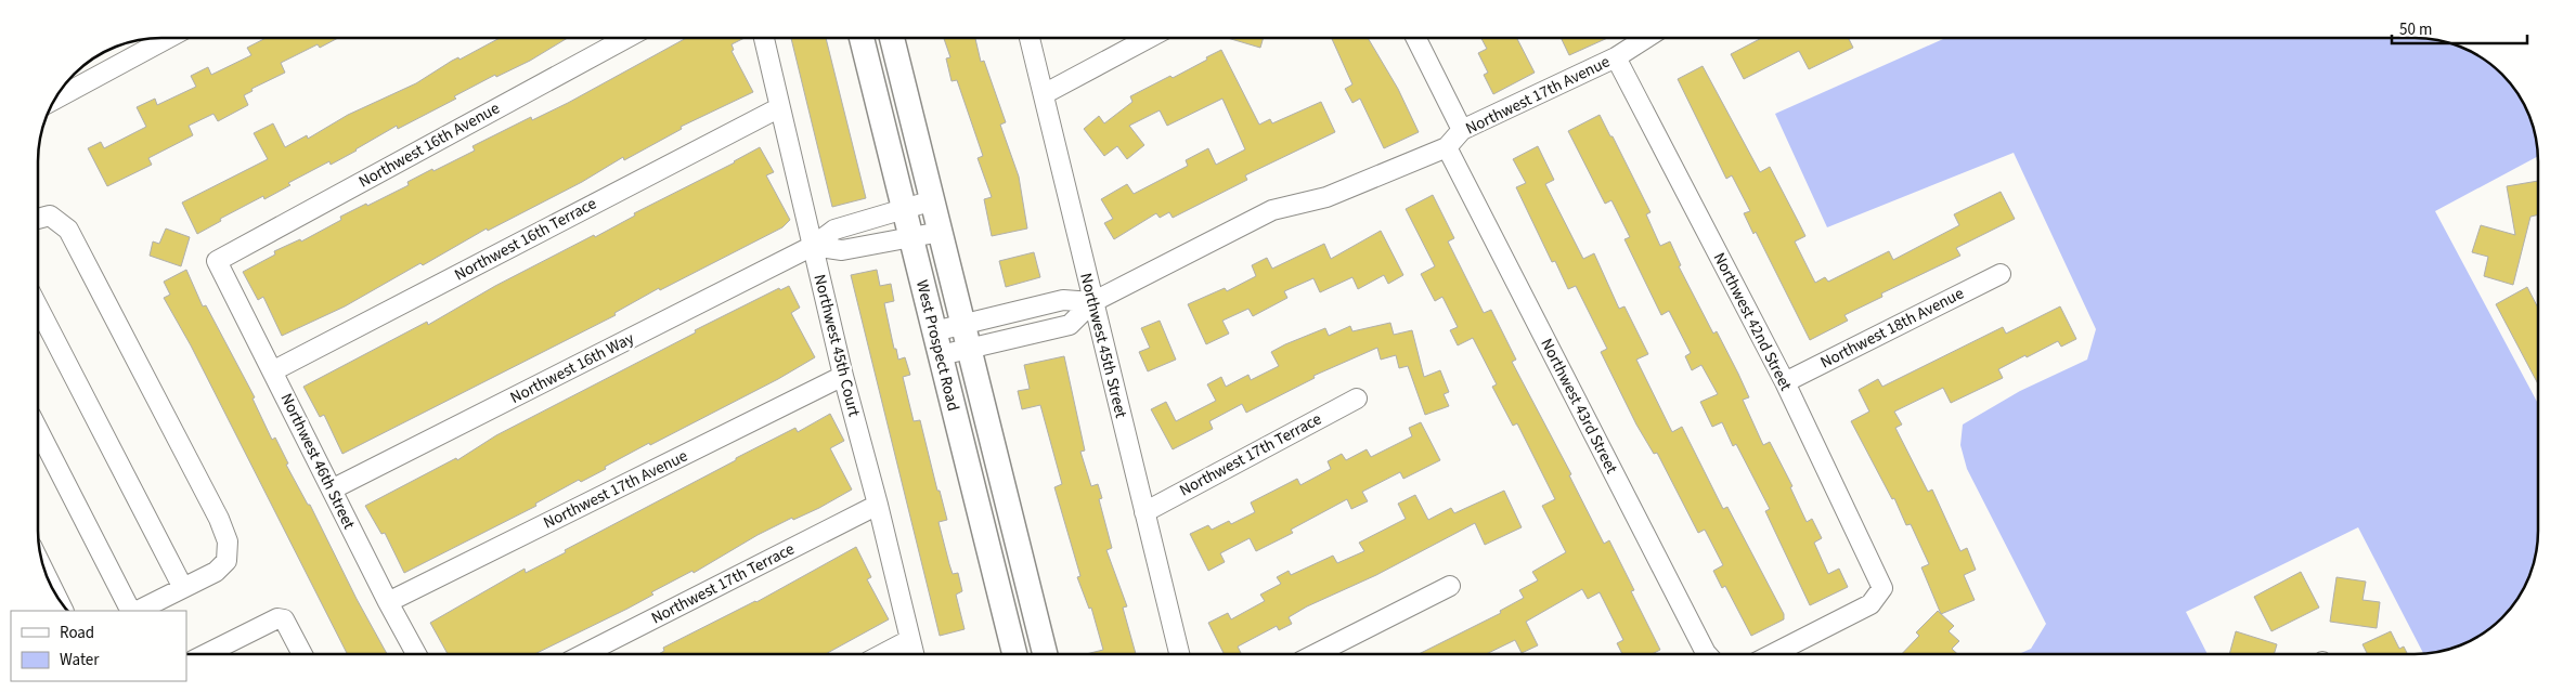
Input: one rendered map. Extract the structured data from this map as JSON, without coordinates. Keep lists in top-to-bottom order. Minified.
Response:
{"streets":{"main road":["West Prospect Road"],"street":["Northwest 17th Avenue","Northwest 16th Avenue","Northwest 16th Terrace","Northwest 42nd Street","Northwest 18th Avenue","Northwest 45th Court","Northwest 45th Street","Northwest 16th Way","Northwest 43rd Street","Northwest 17th Terrace","Northwest 46th Street"]},"crossings":[["Northwest 17th Avenue","Northwest 42nd Street"],["Northwest 17th Avenue","Northwest 45th Court"],["Northwest 17th Avenue","West Prospect Road"],["Northwest 17th Avenue","Northwest 45th Street"],["Northwest 17th Avenue","Northwest 43rd Street"],["Northwest 17th Avenue","Northwest 46th Street"],["Northwest 16th Avenue","Northwest 46th Street"],["Northwest 16th Terrace","Northwest 45th Court"],["Northwest 16th Terrace","Northwest 46th Street"],["Northwest 42nd Street","Northwest 18th Avenue"],["Northwest 45th Court","Northwest 16th Way"],["Northwest 45th Court","Northwest 17th Terrace"],["West Prospect Road","Northwest 16th Way"],["Northwest 45th Street","Northwest 17th Terrace"],["Northwest 16th Way","Northwest 46th Street"]],"legend":["Road","Water"],"scale_bar":"50 m"}
